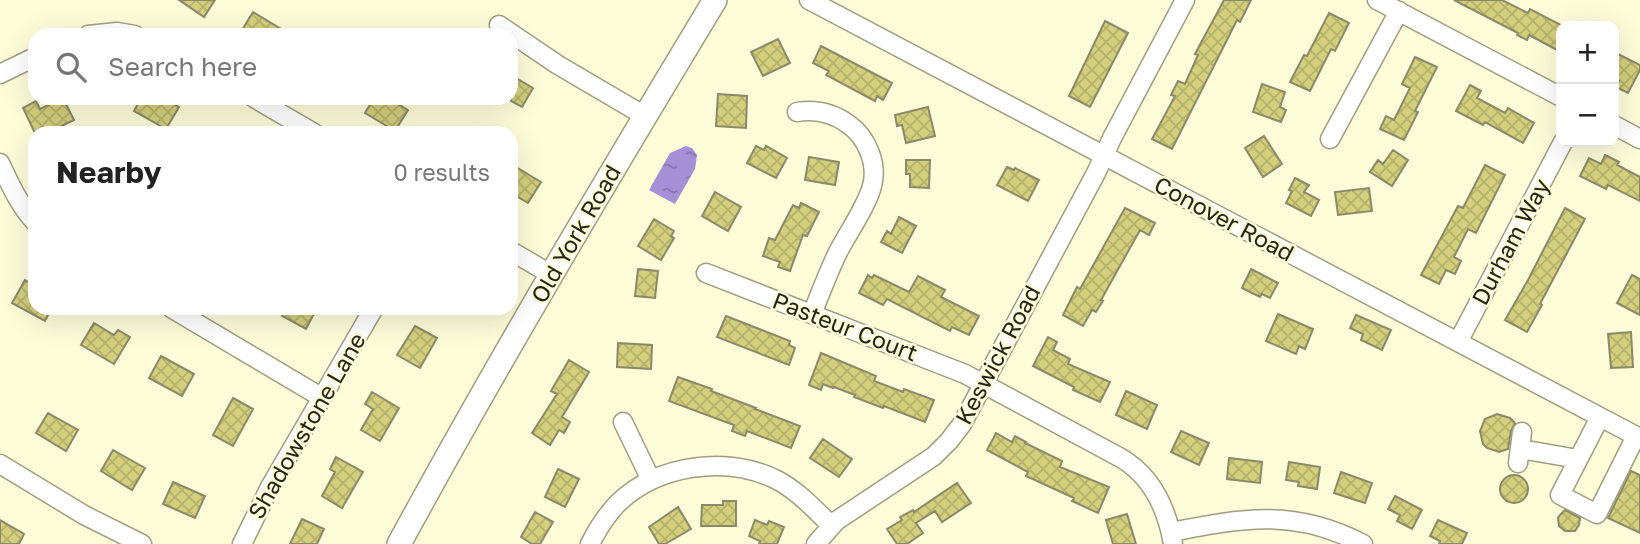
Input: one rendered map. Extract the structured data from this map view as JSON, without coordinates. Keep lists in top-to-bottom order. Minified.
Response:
{"streets":{"main road":["Old York Road"],"street":["Conover Road","Durham Way","Pasteur Court","Keswick Road","Shadowstone Lane"]},"crossings":[["Conover Road","Durham Way"],["Conover Road","Keswick Road"],["Pasteur Court","Keswick Road"]],"page":{"map_buttons":["+","−"],"search":"Search here","heading":["Nearby","0 results"]}}
